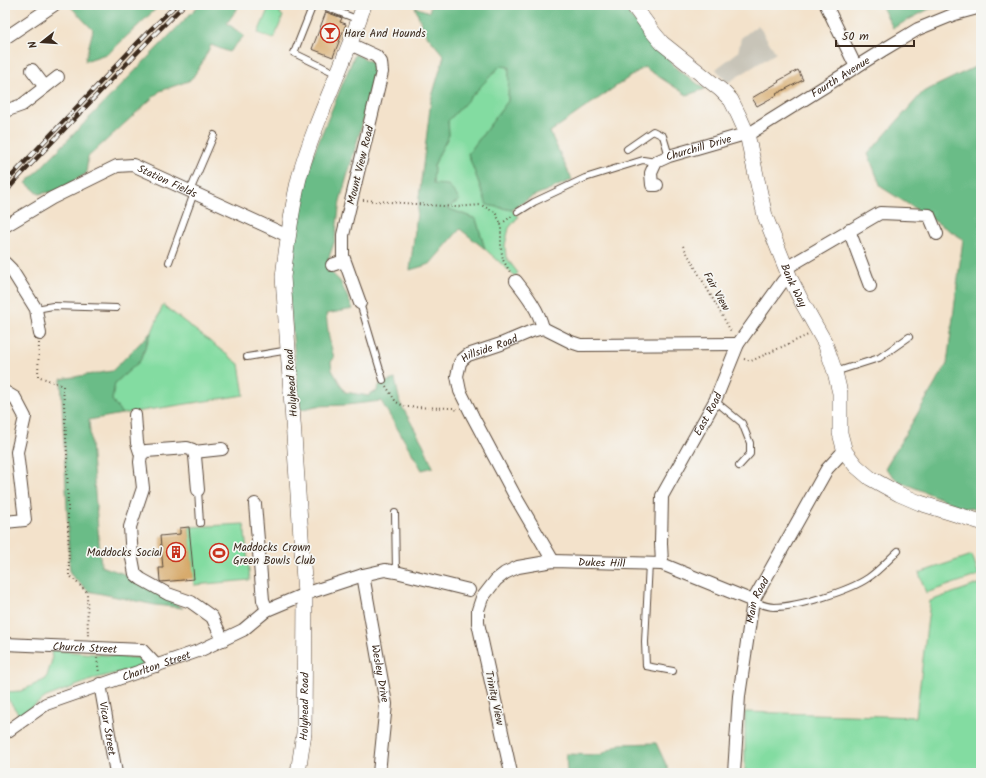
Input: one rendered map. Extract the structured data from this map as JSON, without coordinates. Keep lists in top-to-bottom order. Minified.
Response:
{"streets":{"street":["Fourth Avenue","Churchill Drive","Mount View Road","Station Fields","Bank Way","Hillside Road","Holyhead Road","East Road","Dukes Hill","Main Road","Church Street","Charlton Street","Wesley Drive","Trinity View","Vicar Street"],"path":["Fair View"]},"crossings":[["Fourth Avenue","Churchill Drive"],["Fourth Avenue","Bank Way"],["Churchill Drive","Bank Way"],["Mount View Road","Holyhead Road"],["Station Fields","Holyhead Road"],["Bank Way","East Road"],["Bank Way","Main Road"],["Fair View","East Road"],["Hillside Road","Dukes Hill"],["Holyhead Road","Charlton Street"],["East Road","Dukes Hill"],["Dukes Hill","Main Road"],["Dukes Hill","Trinity View"],["Church Street","Charlton Street"],["Charlton Street","Vicar Street"]],"places":{"bar":["Hare And Hounds"],"building":["Maddocks Social"],"sports":["Maddocks Crown Green Bowls Club"]},"scale_bar":"50 m","north":"left"}
